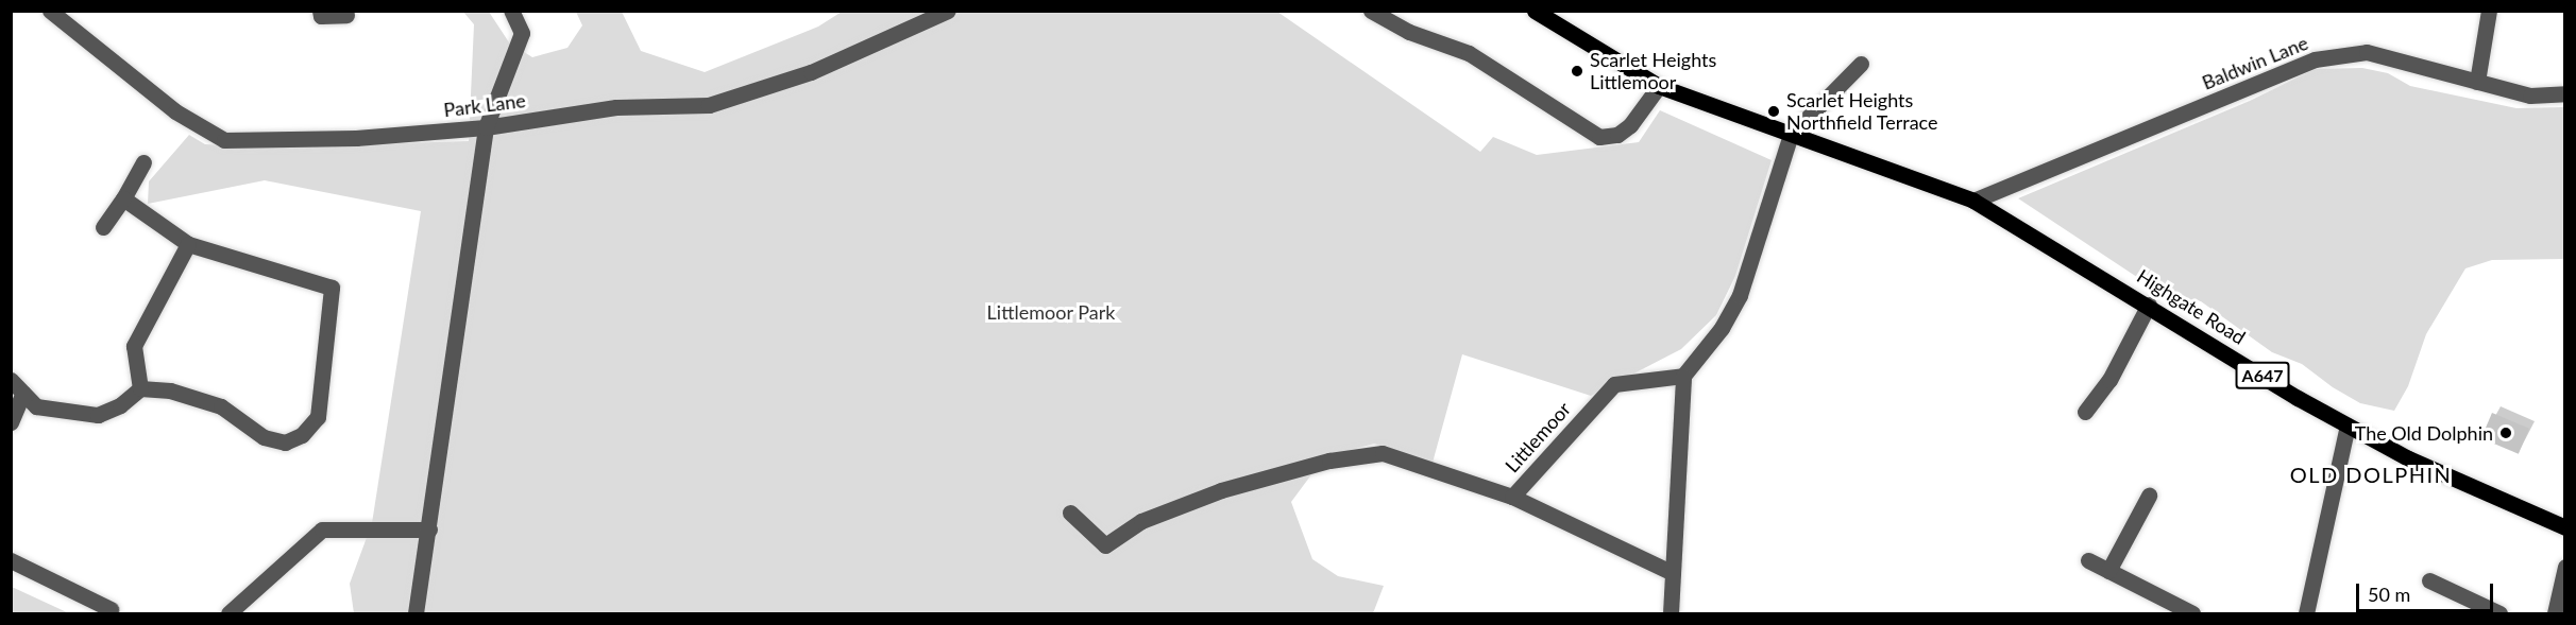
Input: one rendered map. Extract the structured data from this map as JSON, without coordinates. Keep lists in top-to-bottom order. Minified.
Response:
{"streets":{"main road":["Highgate Road","A647"],"street":["Baldwin Lane","Park Lane","Littlemoor"]},"crossings":[["Baldwin Lane","Highgate Road"],["Highgate Road","A647"]],"districts":["OLD DOLPHIN"],"parks":["Littlemoor Park"],"places":["Scarlet Heights Littlemoor","Scarlet Heights Northfield Terrace","The Old Dolphin"],"scale_bar":"50 m"}
